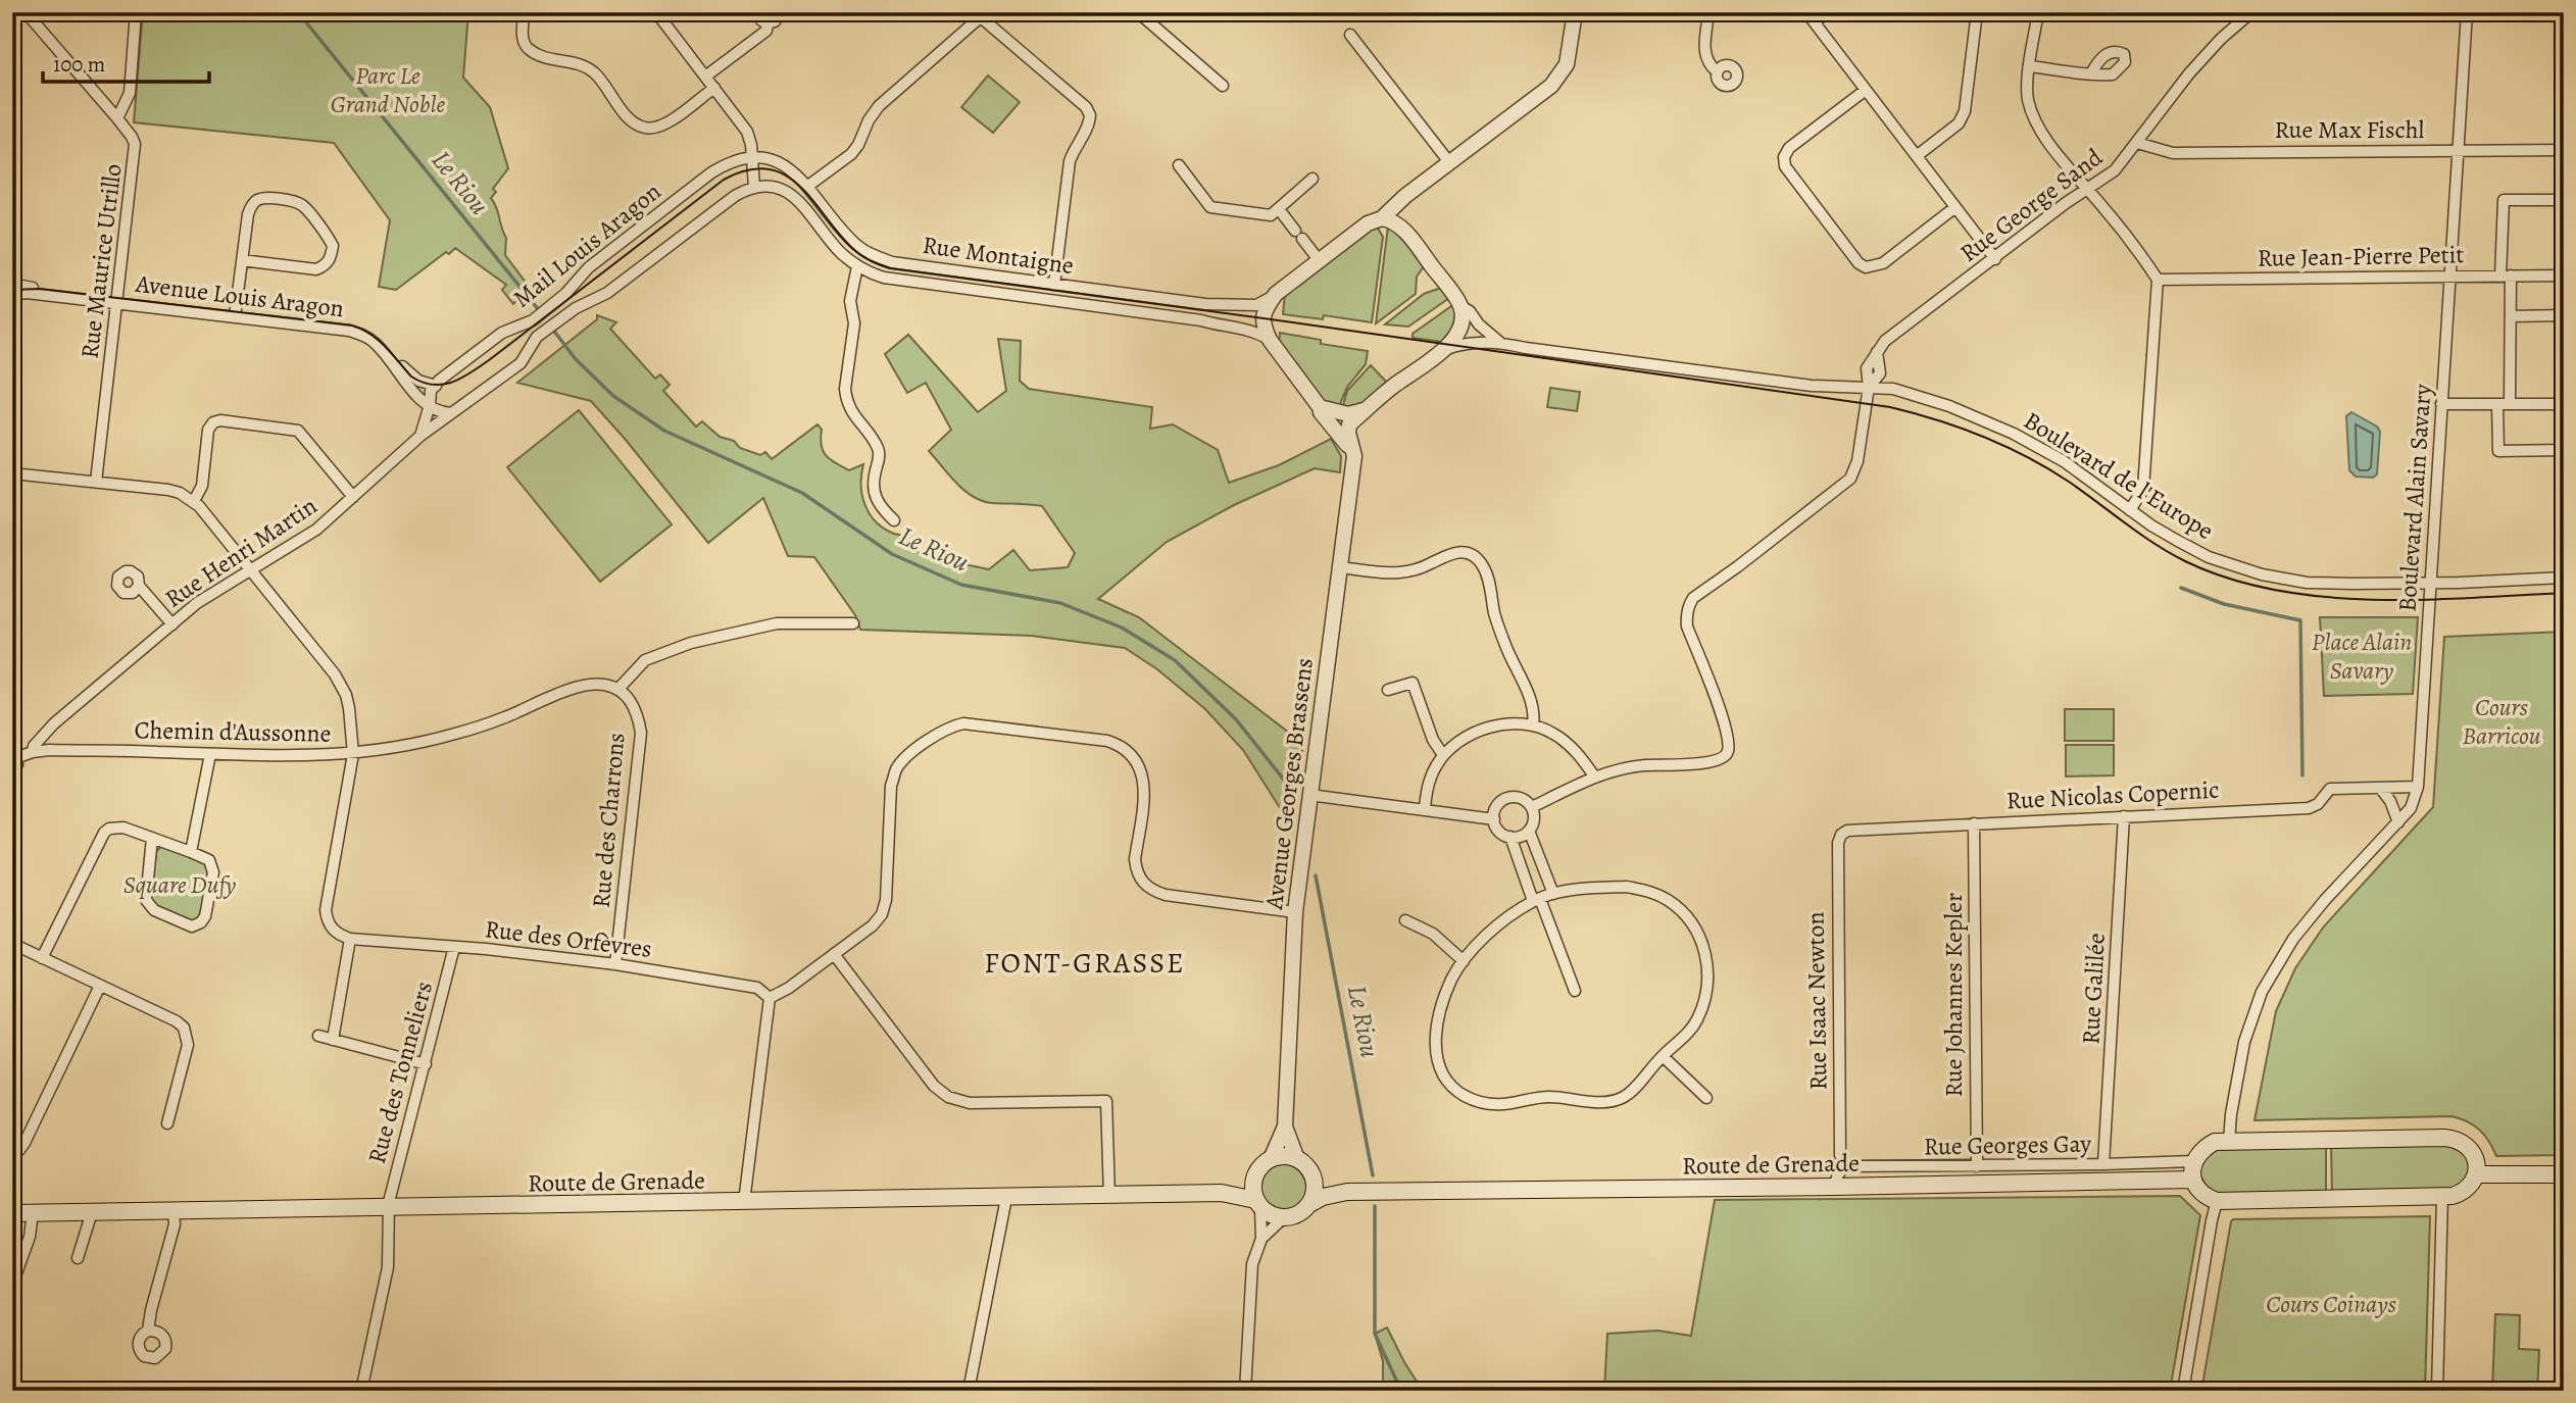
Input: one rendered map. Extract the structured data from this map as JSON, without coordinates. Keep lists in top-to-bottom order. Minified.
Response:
{"streets":{"main road":["Route de Grenade"],"street":["Rue Max Fischl","Rue George Sand","Mail Louis Aragon","Rue Montaigne","Rue Jean-Pierre Petit","Rue Maurice Utrillo","Avenue Louis Aragon","Boulevard de l'Europe","Boulevard Alain Savary","Rue Henri Martin","Chemin d'Aussonne","Avenue Georges Brassens","Rue Nicolas Copernic","Rue des Charrons","Rue des Orfèvres","Rue Galilée","Rue Johannes Kepler","Rue Isaac Newton","Rue des Tonneliers","Rue Georges Gay"]},"crossings":[["Rue Max Fischl","Rue George Sand"],["Rue Max Fischl","Boulevard Alain Savary"],["Rue George Sand","Boulevard de l'Europe"],["Mail Louis Aragon","Rue Montaigne"],["Mail Louis Aragon","Avenue Louis Aragon"],["Mail Louis Aragon","Rue Henri Martin"],["Rue Montaigne","Avenue Georges Brassens"],["Rue Jean-Pierre Petit","Boulevard Alain Savary"],["Rue Maurice Utrillo","Avenue Louis Aragon"],["Boulevard de l'Europe","Boulevard Alain Savary"],["Boulevard Alain Savary","Rue Nicolas Copernic"],["Rue Henri Martin","Chemin d'Aussonne"],["Chemin d'Aussonne","Rue des Charrons"],["Rue Nicolas Copernic","Rue Galilée"],["Rue Nicolas Copernic","Rue Johannes Kepler"],["Rue Nicolas Copernic","Rue Isaac Newton"],["Rue des Charrons","Rue des Orfèvres"],["Rue des Orfèvres","Rue des Tonneliers"],["Rue Galilée","Rue Georges Gay"],["Rue Johannes Kepler","Rue Georges Gay"],["Rue Isaac Newton","Rue Georges Gay"],["Rue des Tonneliers","Route de Grenade"]],"districts":["FONT-GRASSE"],"water":["Le Riou"],"parks":["Parc Le Grand Noble","Place Alain Savary","Cours Barricou","Square Dufy","Cours Coinays"],"scale_bar":"100 m"}
